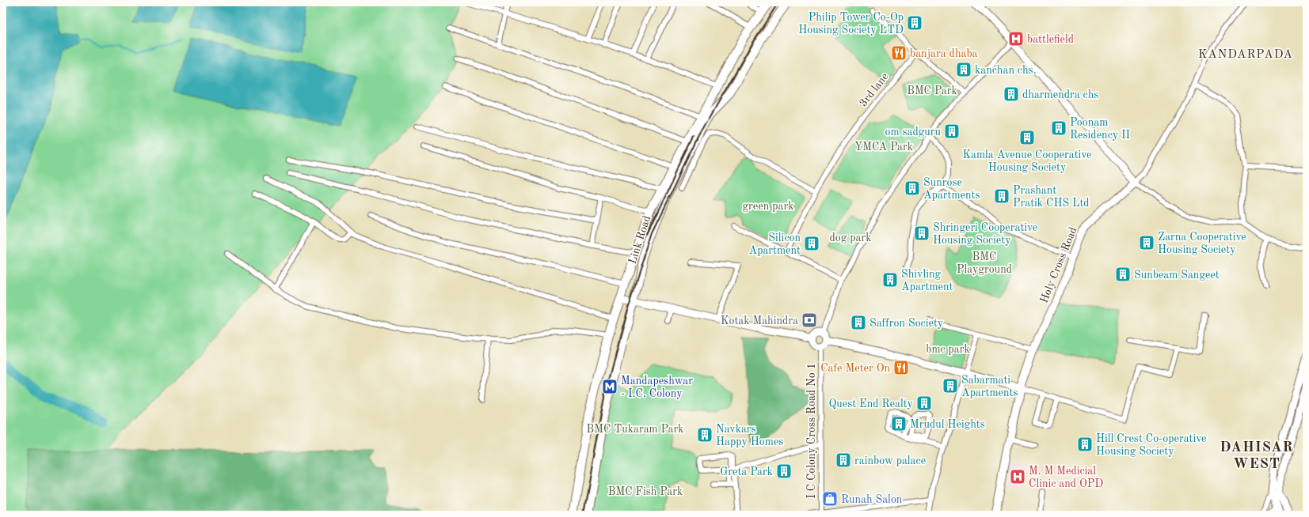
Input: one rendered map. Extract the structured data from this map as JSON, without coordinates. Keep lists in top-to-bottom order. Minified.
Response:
{"streets":{"main road":["Link Road"],"street":["3rd lane","Holy Cross Road","I C Colony Cross Road No 1"]},"districts":["KANDARPADA","DAHISAR WEST"],"parks":["BMC Park","YMCA Park","green park","dog park","BMC Playground","bmc park","BMC Tukaram Park","BMC Fish Park"],"places":{"building":["Philip Tower Co-Op Housing Society LTD","kanchan chs.","dharmendra chs","Poonam Residency II","om sadguru","Kamla Avenue Cooperative Housing Society","Sunrose Apartments","Prashant Pratik CHS Ltd","Shringeri Cooperative Housing Society","Zarna Cooperative Housing Society","Silicon Apartment","Sunbeam Sangeet","Shivling Apartment","Saffron Society","Sabarmati Apartments","Quest End Realty","Mrudul Heights","Navkars Happy Homes","Hill Crest Co-operative Housing Society","rainbow palace","Greta Park"],"hospital":["battlefield","M. M Medicial Clinic and OPD"],"restaurant":["banjara dhaba","Cafe Meter On"],"bank":["Kotak Mahindra"],"metro station":["Mandapeshwar - I.C. Colony"],"shop":["Runah Salon"]}}
